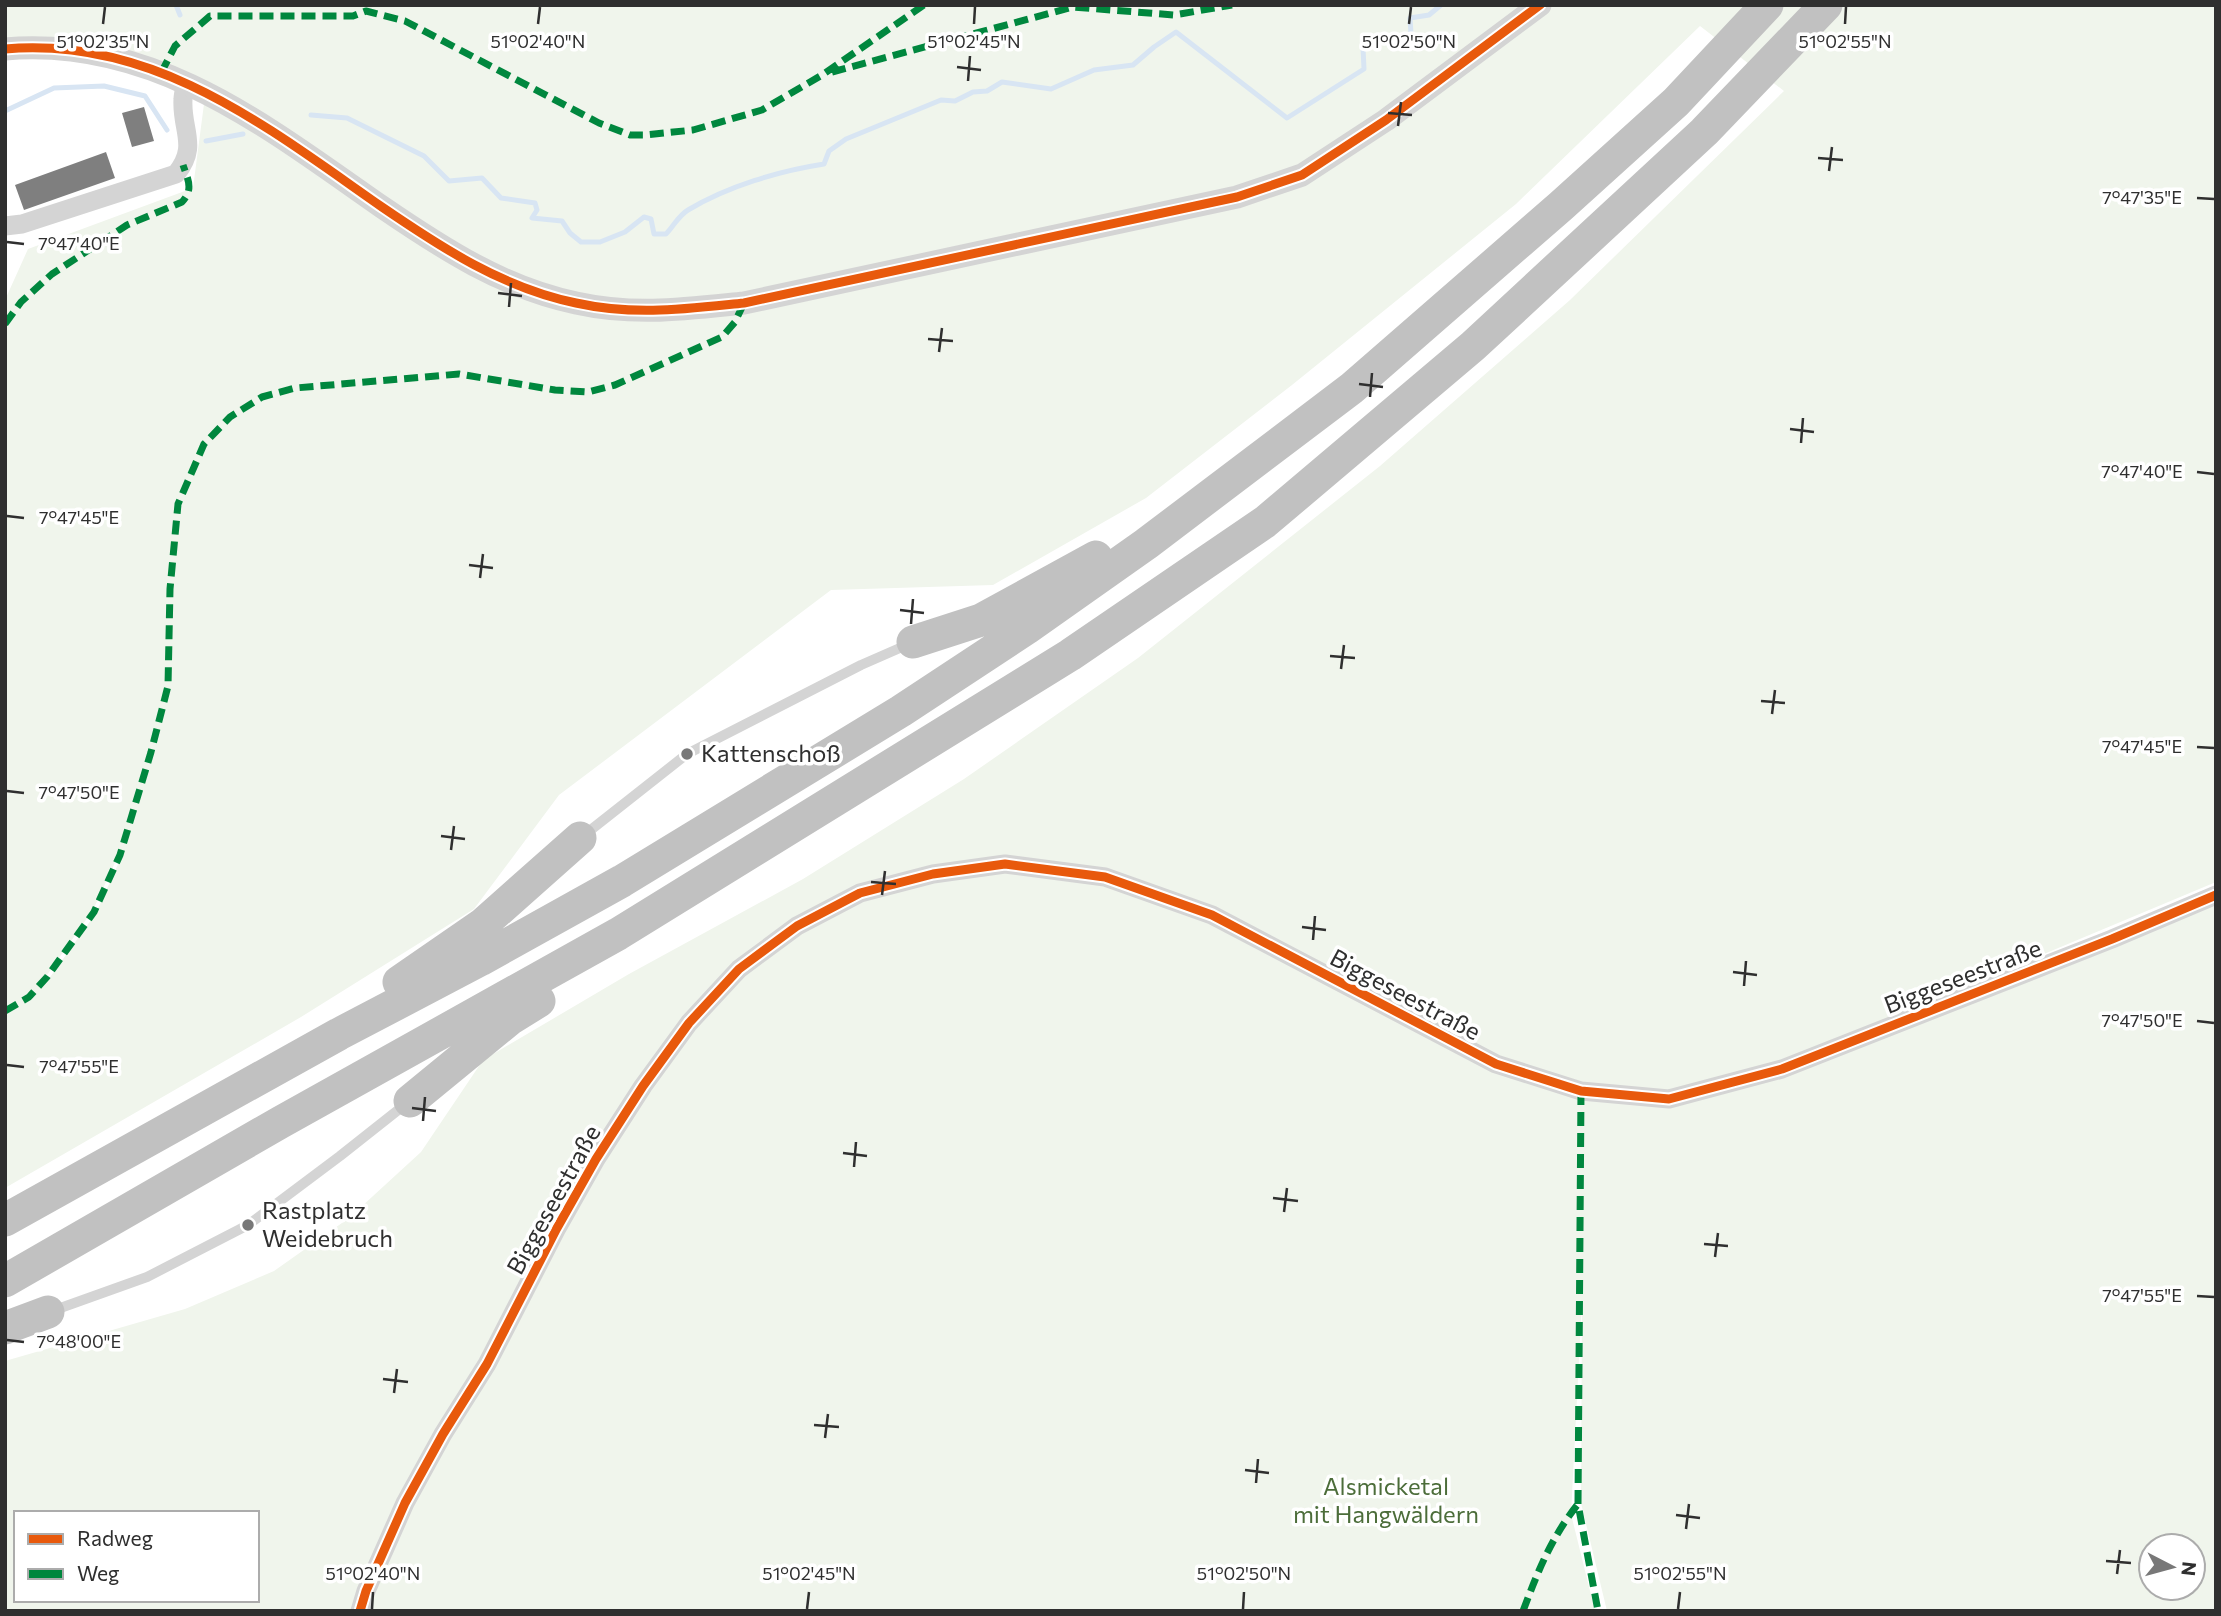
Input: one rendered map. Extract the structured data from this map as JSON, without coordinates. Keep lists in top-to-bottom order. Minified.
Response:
{"streets":{"street":["Biggeseestraße"]},"parks":["Alsmicketal mit Hangwäldern"],"places":["Kattenschoß","Rastplatz Weidebruch"],"legend":["Radweg","Weg"],"north":"right","coordinates":["51°02'35\"N","51°02'40\"N","51°02'45\"N","51°02'50\"N","51°02'55\"N","7°47'35\"E","7°47'40\"E","7°47'45\"E","7°47'50\"E","7°47'55\"E","7°48'00\"E"]}
